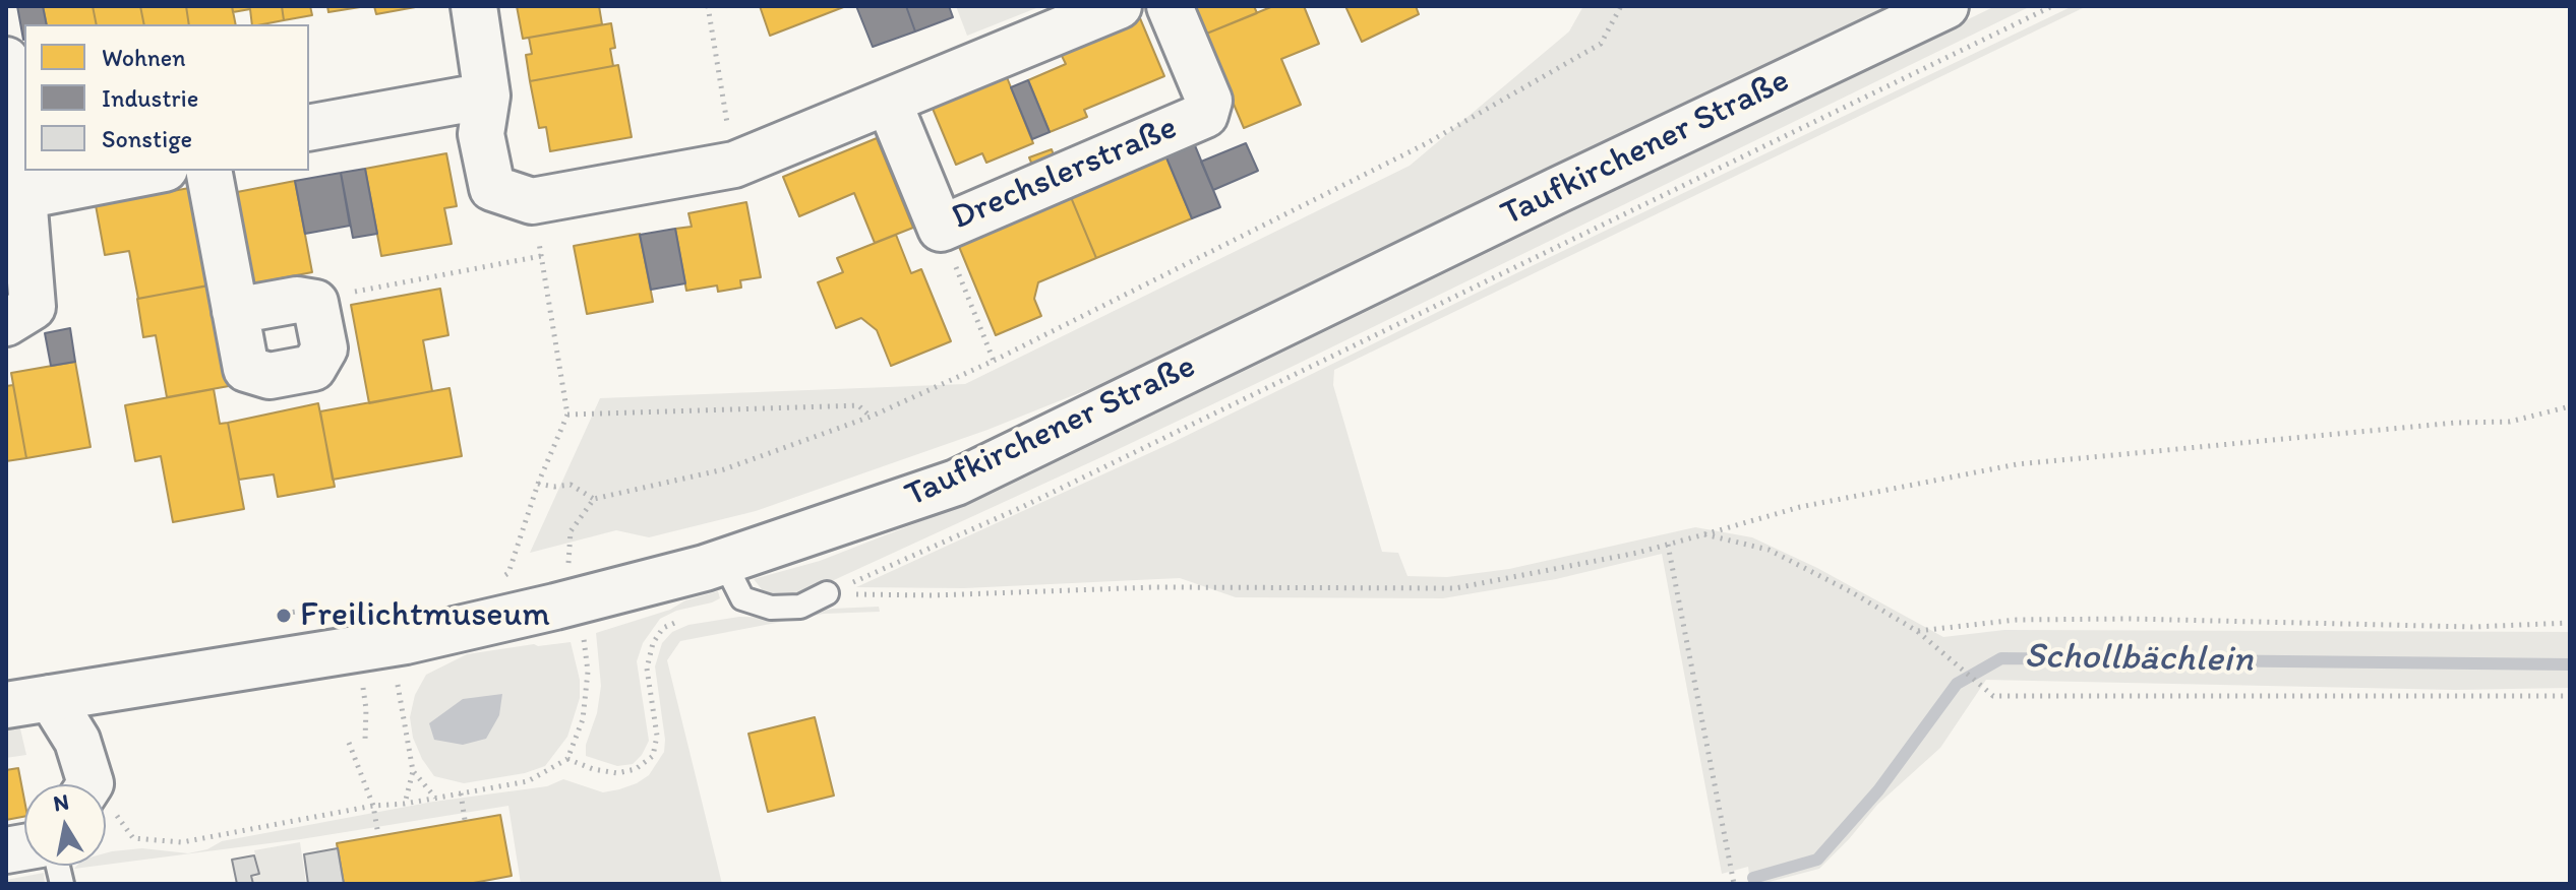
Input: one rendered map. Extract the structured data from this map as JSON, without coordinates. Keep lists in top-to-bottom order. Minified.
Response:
{"streets":{"street":["Taufkirchener Straße","Drechslerstraße"]},"water":["Schollbächlein"],"places":["Freilichtmuseum"],"legend":["Wohnen","Industrie","Sonstige"],"north":"top"}
